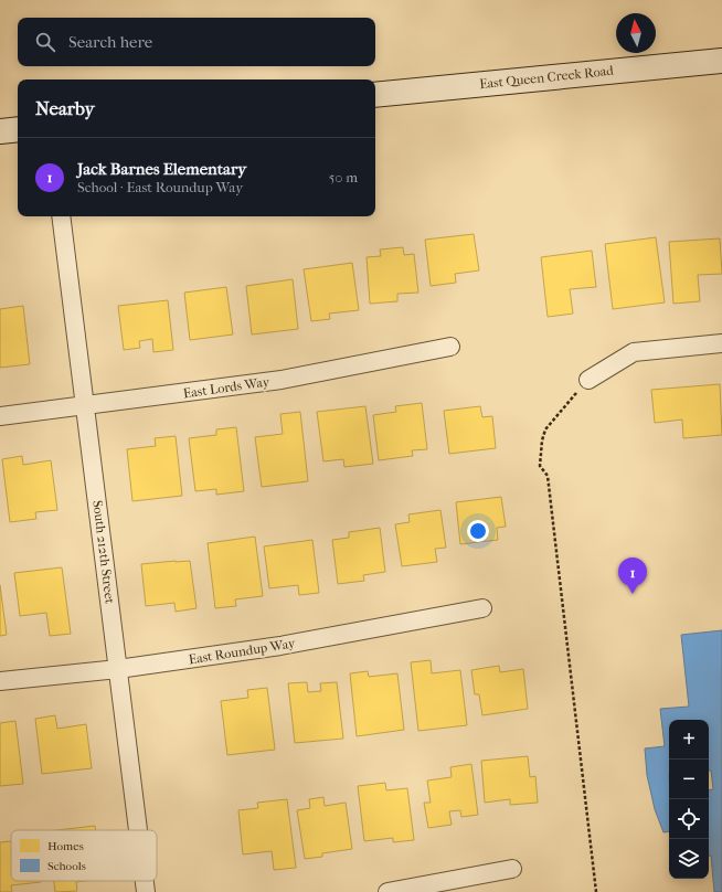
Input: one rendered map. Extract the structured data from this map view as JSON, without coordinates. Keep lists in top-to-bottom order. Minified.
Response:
{"streets":{"main road":["East Queen Creek Road"],"street":["East Lords Way","South 212th Street","East Roundup Way"]},"crossings":[["East Lords Way","South 212th Street"],["South 212th Street","East Roundup Way"]],"legend":["Homes","Schools"],"north":"top","page":{"search":"Search here","heading":"Nearby","list":[{"mark":"1","name":"Jack Barnes Elementary","note":"School · East Roundup Way","value":"50 m"}],"pins":"1","map_buttons":["+","−"]}}
